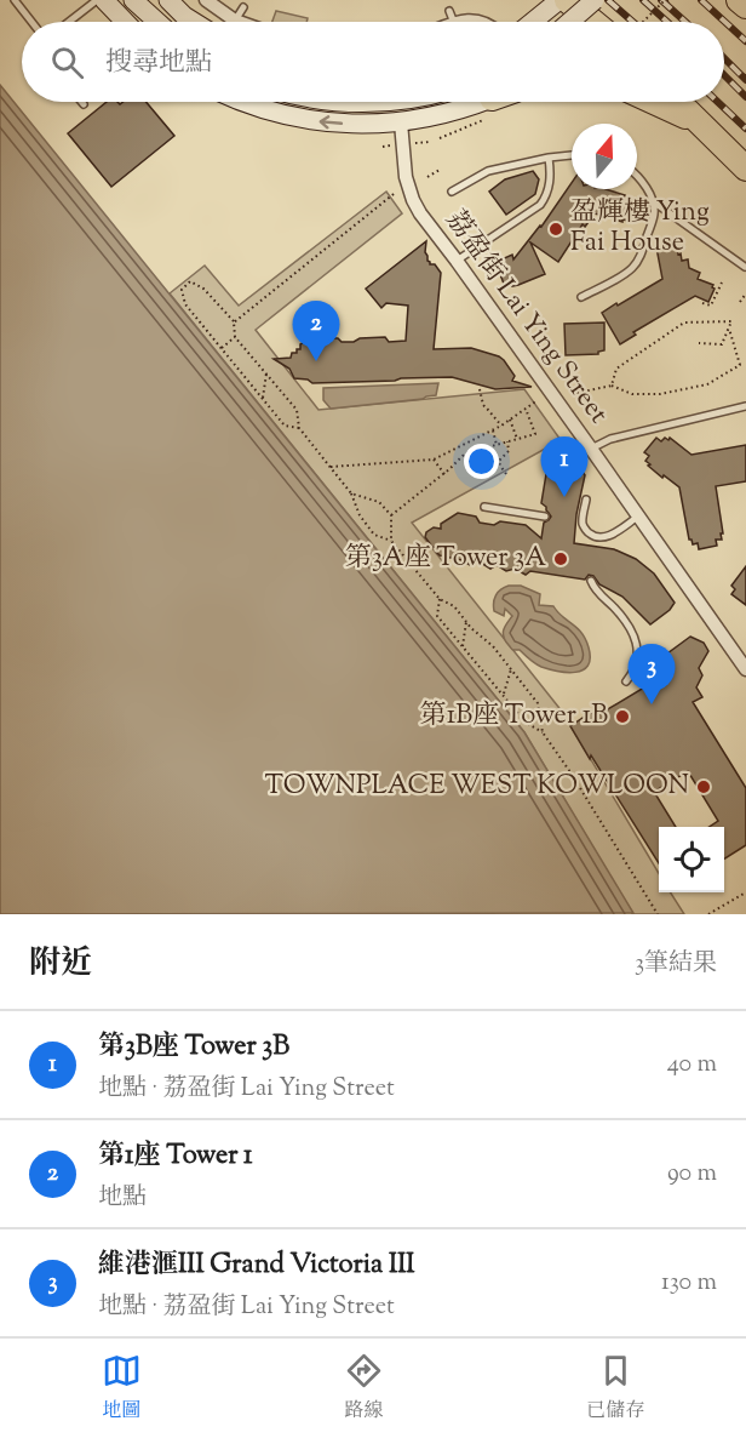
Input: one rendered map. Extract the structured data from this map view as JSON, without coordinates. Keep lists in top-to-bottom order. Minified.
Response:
{"streets":{"street":["荔盈街 Lai Ying Street"]},"places":["盈輝樓 Ying Fai House","第3A座 Tower 3A","第1B座 Tower 1B","TOWNPLACE WEST KOWLOON"],"north":"top","page":{"search":"搜尋地點","pins":["2","1","3"],"heading":["附近","3筆結果"],"list":[{"mark":"1","name":"第3B座 Tower 3B","note":"地點 · 荔盈街 Lai Ying Street","value":"40 m"},{"mark":"2","name":"第1座 Tower 1","note":"地點","value":"90 m"},{"mark":"3","name":"維港滙III Grand Victoria III","note":"地點 · 荔盈街 Lai Ying Street","value":"130 m"}],"nav":["地圖","路線","已儲存"]}}
